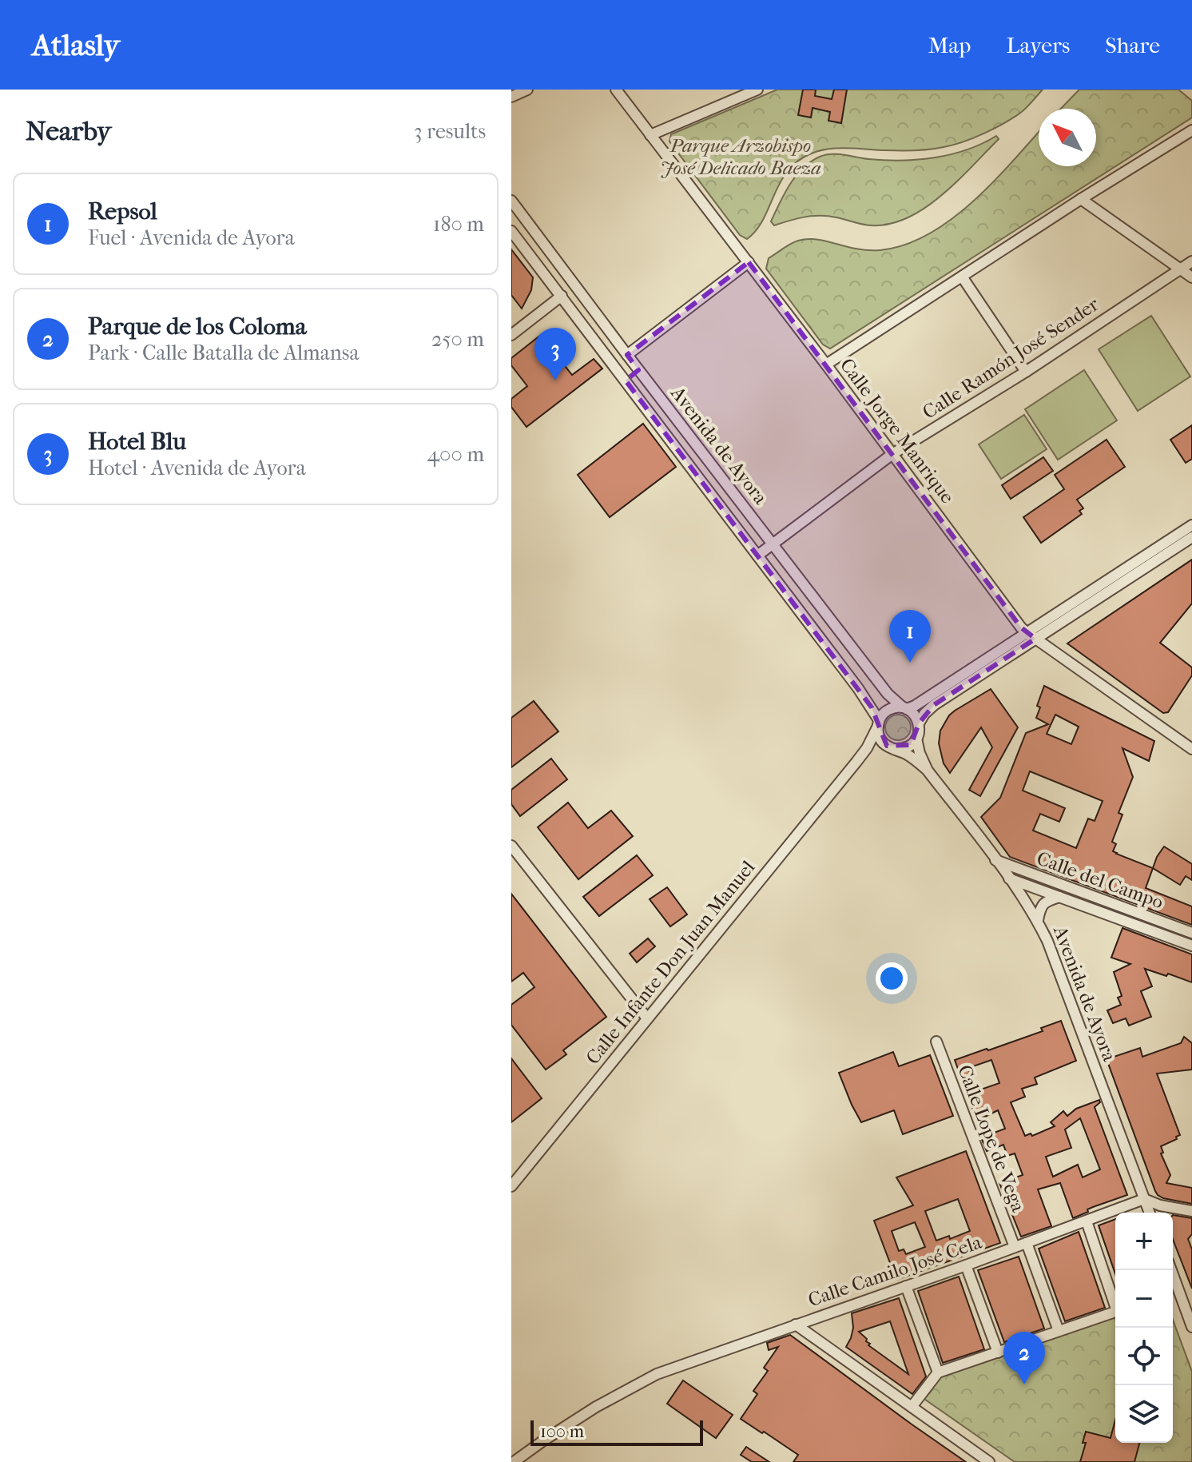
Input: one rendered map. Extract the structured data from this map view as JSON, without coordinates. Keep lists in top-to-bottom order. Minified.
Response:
{"streets":{"street":["Calle Ramón José Sender","Calle Jorge Manrique","Avenida de Ayora","Calle del Campo","Calle Infante Don Juan Manuel","Calle Lope de Vega","Calle Camilo José Cela"]},"crossings":[["Calle Ramón José Sender","Calle Jorge Manrique"],["Calle Ramón José Sender","Avenida de Ayora"],["Avenida de Ayora","Calle del Campo"],["Avenida de Ayora","Calle Infante Don Juan Manuel"],["Avenida de Ayora","Calle Camilo José Cela"],["Calle Lope de Vega","Calle Camilo José Cela"]],"parks":["Parque Arzobispo José Delicado Baeza"],"scale_bar":"100 m","north":"top left","page":{"header":"Atlasly","nav":["Map","Layers","Share"],"heading":["Nearby","3 results"],"list":[{"mark":"1","name":"Repsol","note":"Fuel · Avenida de Ayora","value":"180 m"},{"mark":"2","name":"Parque de los Coloma","note":"Park · Calle Batalla de Almansa","value":"250 m"},{"mark":"3","name":"Hotel Blu","note":"Hotel · Avenida de Ayora","value":"400 m"}],"pins":["3","1","2"],"map_buttons":["+","−"],"scale":"100 m"}}
